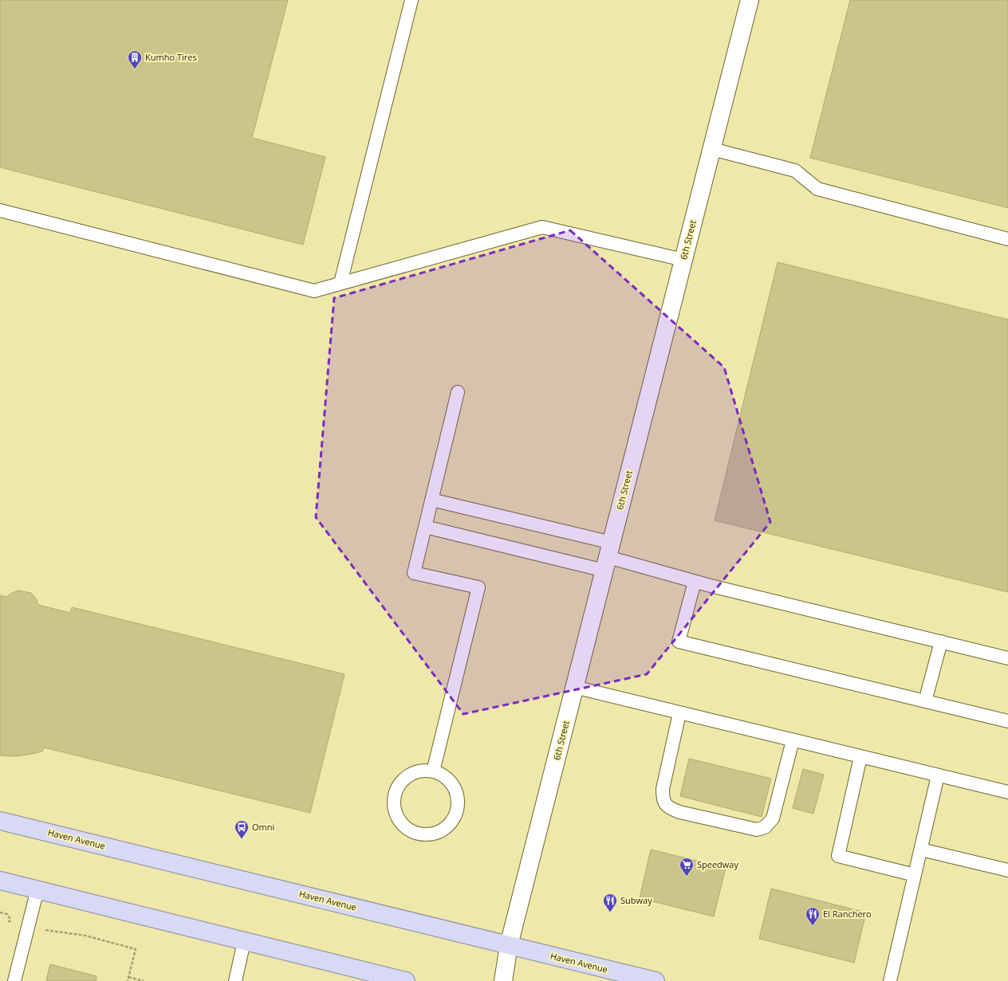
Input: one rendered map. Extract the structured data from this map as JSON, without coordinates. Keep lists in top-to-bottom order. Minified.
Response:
{"streets":{"main road":["6th Street","Haven Avenue"]},"crossings":[["6th Street","Haven Avenue"]],"places":{"building":["Kumho Tires"],"bus stop":["Omni"],"supermarket":["Speedway"],"restaurant":["Subway","El Ranchero"]}}
